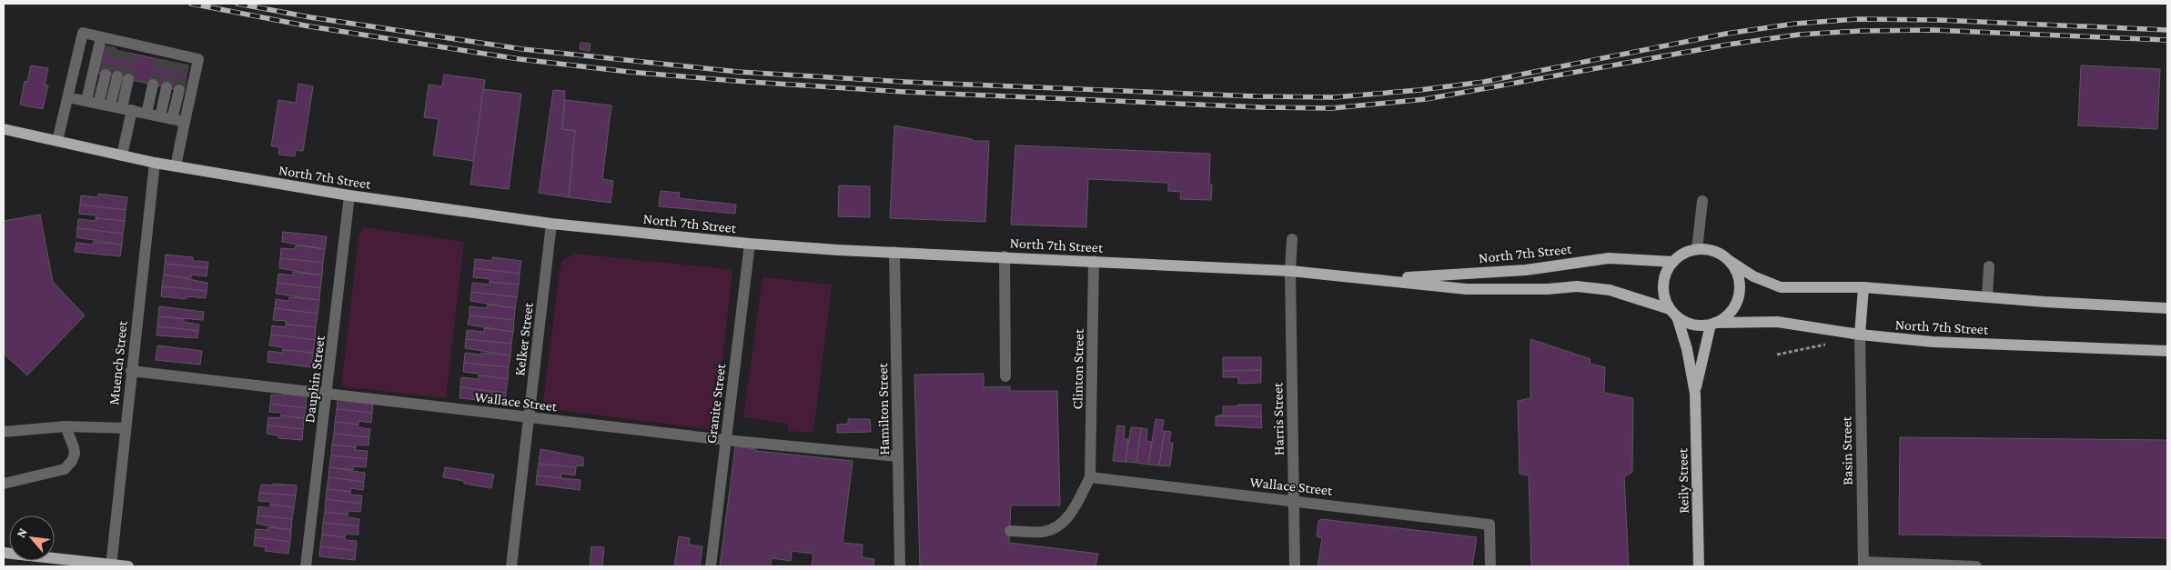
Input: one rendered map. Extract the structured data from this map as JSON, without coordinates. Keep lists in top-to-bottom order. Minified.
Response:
{"streets":{"main road":["North 7th Street","Reily Street"],"street":["Kelker Street","Muench Street","Clinton Street","Dauphin Street","Wallace Street","Granite Street","Hamilton Street","Harris Street","Basin Street"]},"crossings":[["North 7th Street","Kelker Street"],["North 7th Street","Muench Street"],["North 7th Street","Clinton Street"],["North 7th Street","Dauphin Street"],["North 7th Street","Granite Street"],["North 7th Street","Hamilton Street"],["North 7th Street","Harris Street"],["North 7th Street","Basin Street"],["North 7th Street","Reily Street"],["Kelker Street","Wallace Street"],["Muench Street","Wallace Street"],["Clinton Street","Wallace Street"],["Dauphin Street","Wallace Street"],["Wallace Street","Granite Street"],["Wallace Street","Hamilton Street"],["Wallace Street","Harris Street"]],"north":"top left"}
